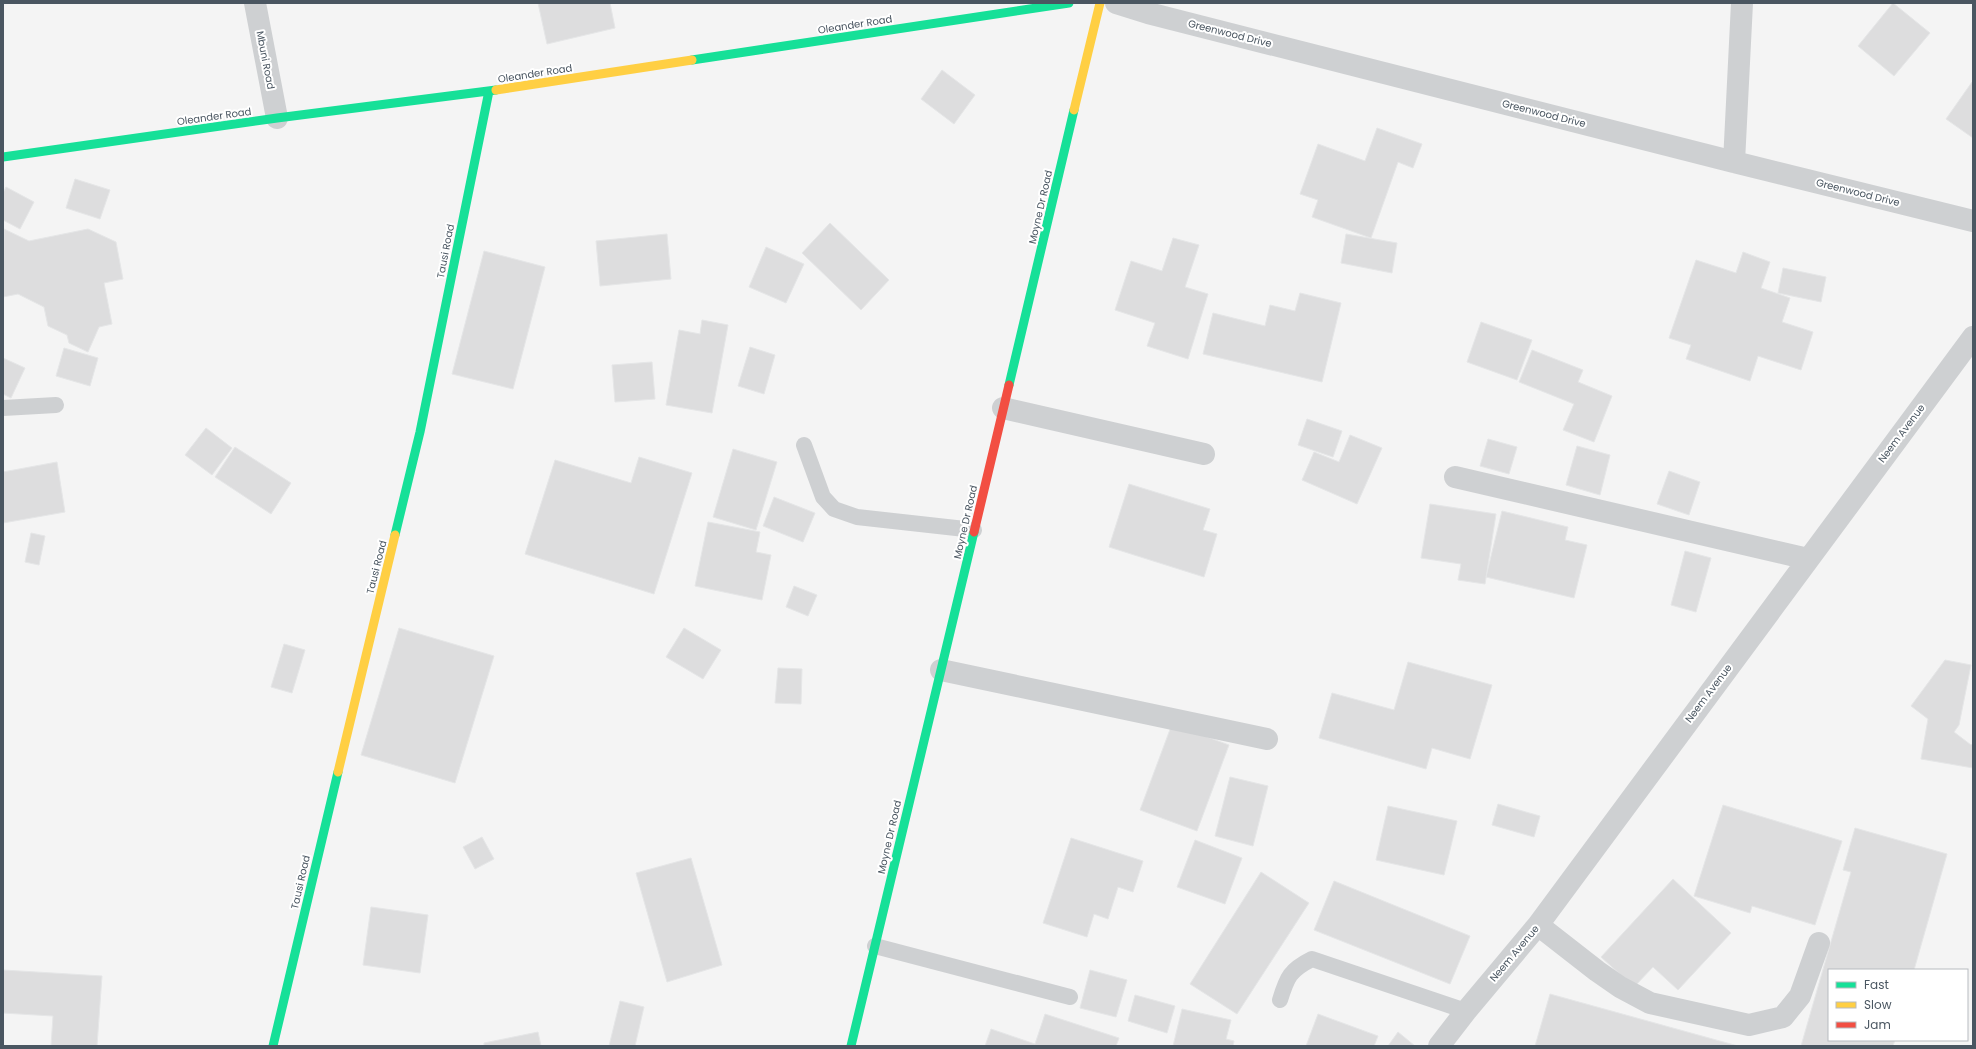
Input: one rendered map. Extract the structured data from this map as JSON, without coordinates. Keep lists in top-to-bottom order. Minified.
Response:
{"streets":{"street":["Oleander Road","Greenwood Drive","Mbuni Road","Moyne Dr Road","Tausi Road","Neem Avenue"]},"crossings":[["Oleander Road","Mbuni Road"],["Oleander Road","Tausi Road"]],"legend":["Fast","Slow","Jam"]}
